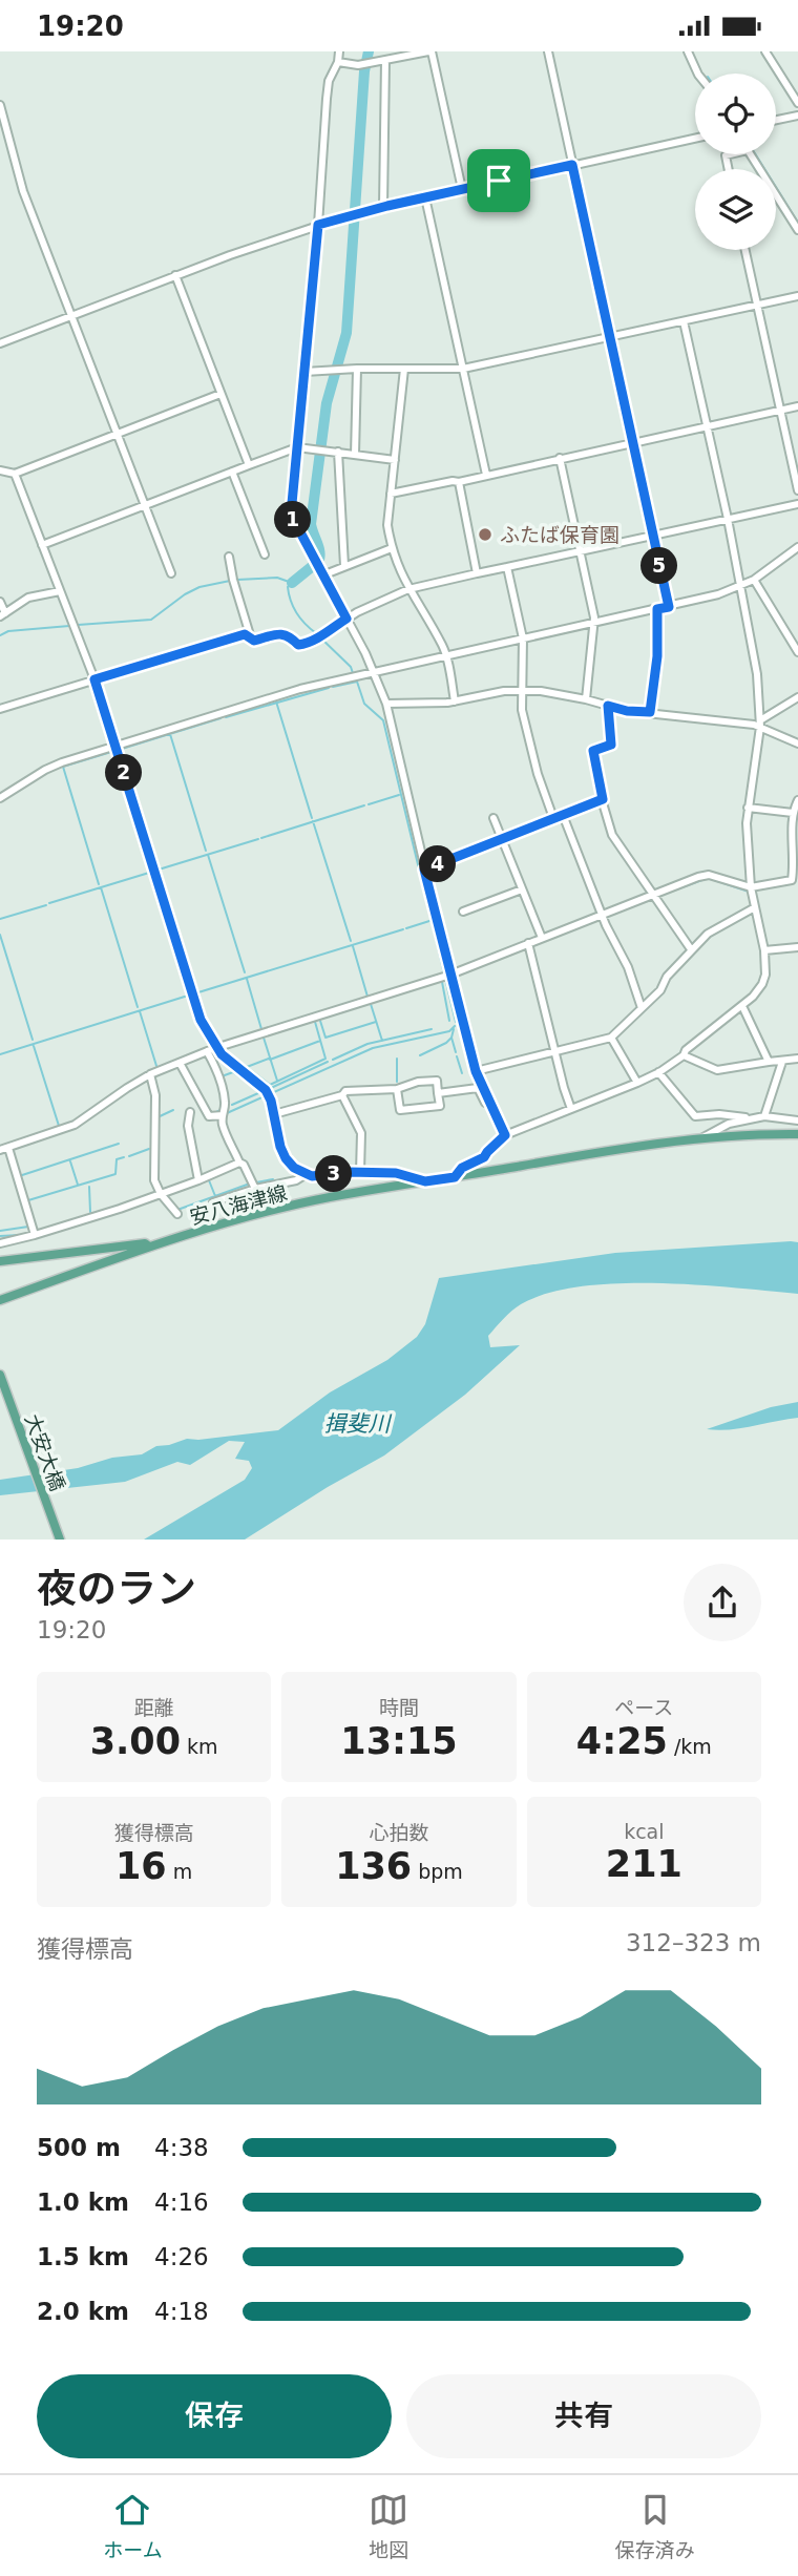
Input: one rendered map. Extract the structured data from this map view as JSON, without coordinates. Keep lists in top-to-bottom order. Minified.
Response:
{"streets":{"main road":["安八海津線","大安大橋"]},"water":["揖斐川"],"places":["ふたば保育園"],"page":{"status":"19:20","pins":["1","5","2","4","3"],"heading":["夜のラン","19:20"],"stats":[["距離","3.00 km"],["時間","13:15"],["ペース","4:25 /km"],["獲得標高","16 m"],["心拍数","136 bpm"],["kcal","211"]],"chart":["獲得標高","312–323 m"],"list":[{"name":"500 m","note":"4:38"},{"name":"1.0 km","note":"4:16"},{"name":"1.5 km","note":"4:26"},{"name":"2.0 km","note":"4:18"}],"buttons":["保存","共有"],"tabs":["ホーム","地図","保存済み"]}}
